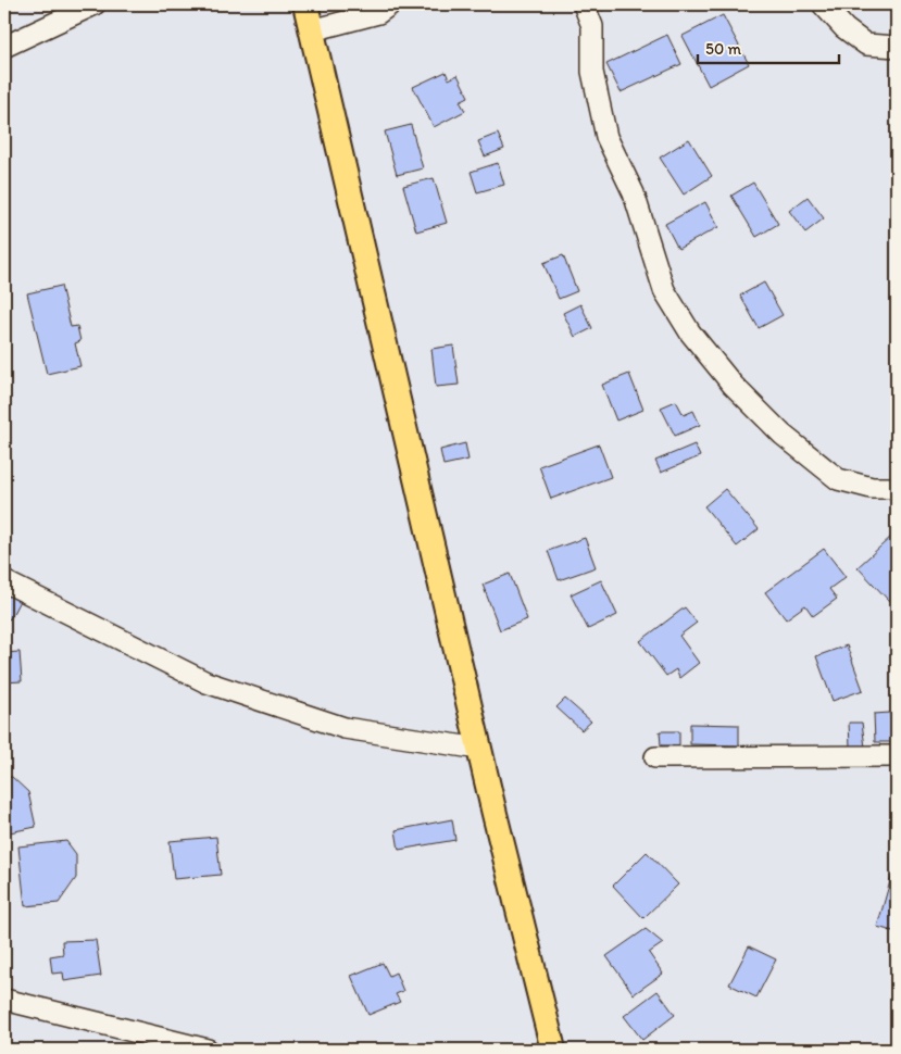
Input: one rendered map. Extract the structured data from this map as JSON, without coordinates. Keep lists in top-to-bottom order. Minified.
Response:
{"scale_bar":"50 m"}
